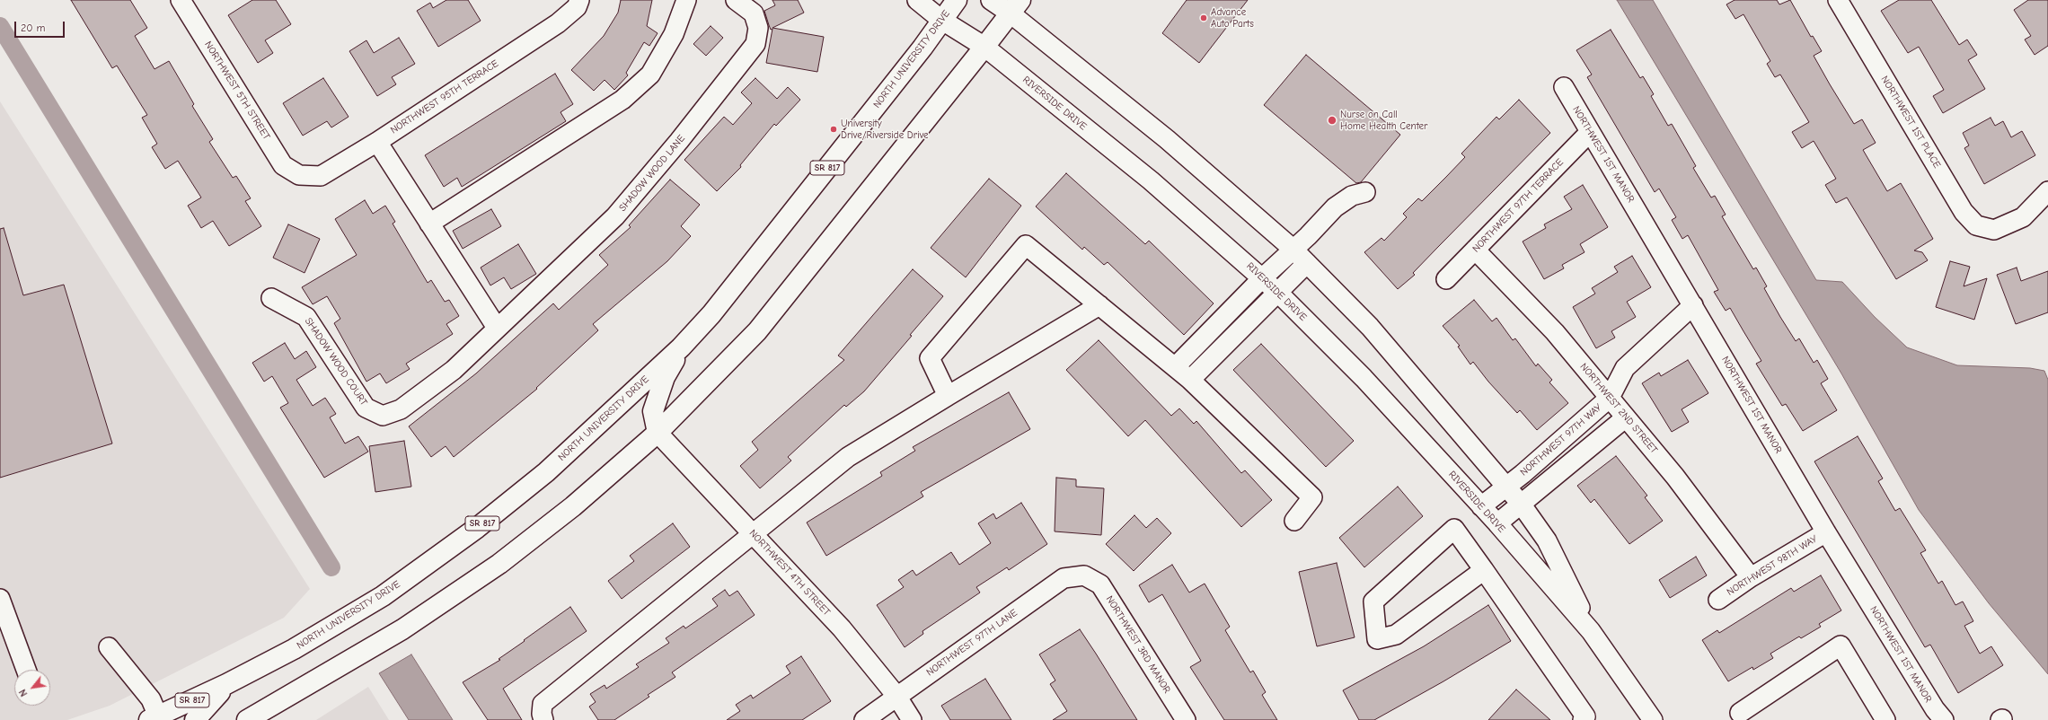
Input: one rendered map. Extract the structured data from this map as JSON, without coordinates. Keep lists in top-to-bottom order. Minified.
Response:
{"streets":{"main road":["NORTH UNIVERSITY DRIVE","SR 817"],"street":["NORTHWEST 5TH STREET","NORTHWEST 95TH TERRACE","RIVERSIDE DRIVE","NORTHWEST 1ST PLACE","NORTHWEST 1ST MANOR","SHADOW WOOD LANE","NORTHWEST 97TH TERRACE","SHADOW WOOD COURT","NORTHWEST 2ND STREET","NORTHWEST 97TH WAY","NORTHWEST 98TH WAY","NORTHWEST 4TH STREET","NORTHWEST 97TH LANE","NORTHWEST 3RD MANOR"]},"crossings":[["NORTH UNIVERSITY DRIVE","RIVERSIDE DRIVE"],["NORTHWEST 5TH STREET","NORTHWEST 95TH TERRACE"],["RIVERSIDE DRIVE","NORTHWEST 97TH WAY"],["NORTHWEST 1ST MANOR","NORTHWEST 97TH TERRACE"],["NORTHWEST 1ST MANOR","NORTHWEST 97TH WAY"],["NORTHWEST 1ST MANOR","NORTHWEST 98TH WAY"],["SHADOW WOOD LANE","SHADOW WOOD COURT"],["NORTHWEST 97TH TERRACE","NORTHWEST 2ND STREET"],["NORTHWEST 2ND STREET","NORTHWEST 97TH WAY"],["NORTHWEST 2ND STREET","NORTHWEST 98TH WAY"],["NORTHWEST 4TH STREET","NORTHWEST 97TH LANE"],["NORTHWEST 97TH LANE","NORTHWEST 3RD MANOR"]],"places":["Advance Auto Parts","Nurse on Call Home Health Center","University Drive/Riverside Drive"],"scale_bar":"20 m","north":"bottom left"}
